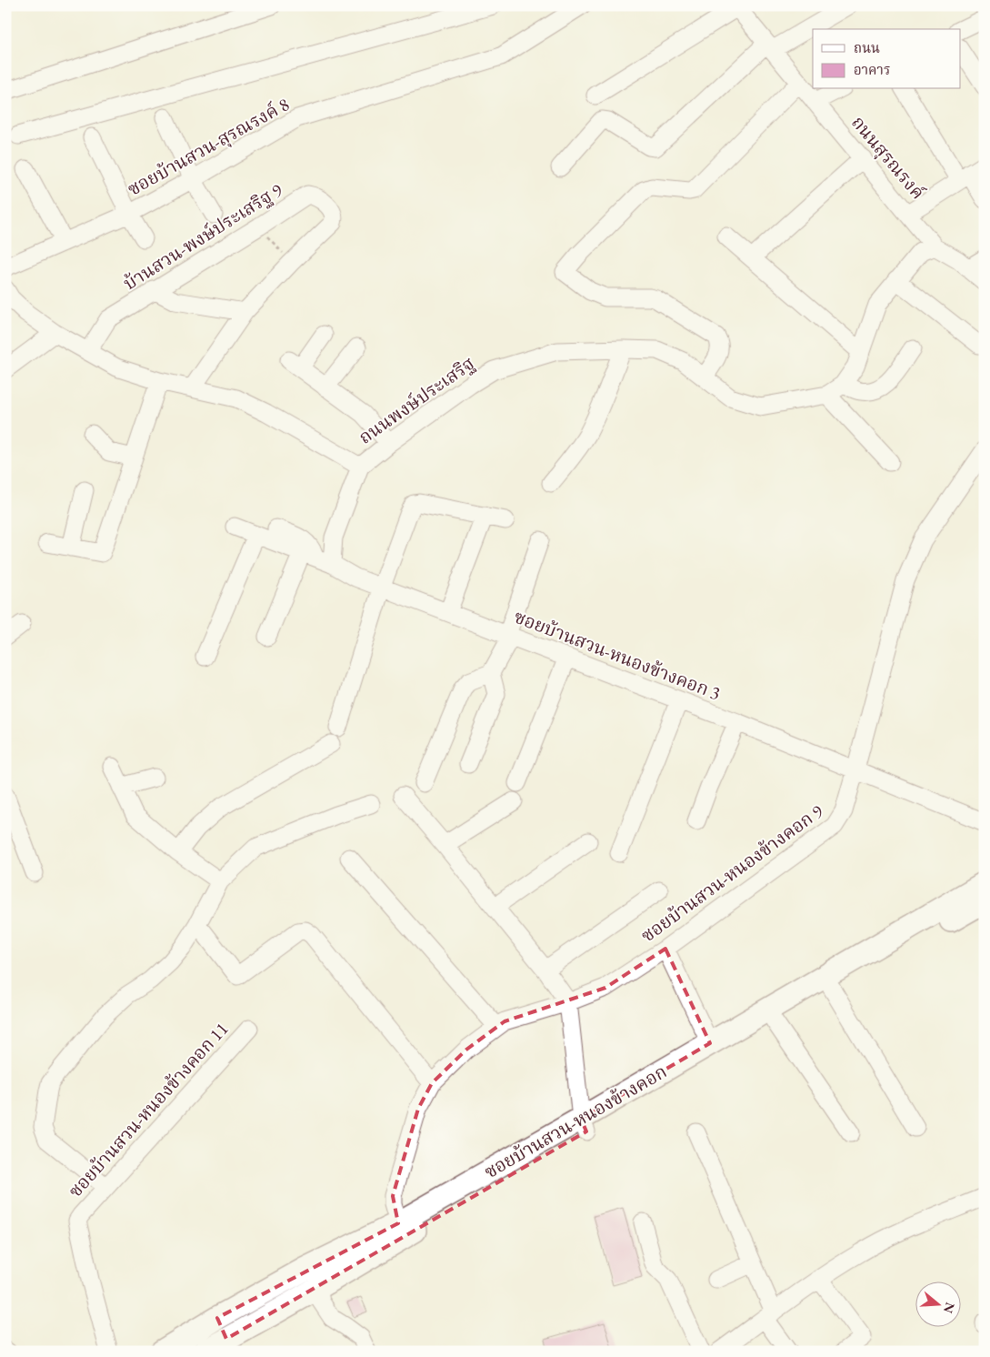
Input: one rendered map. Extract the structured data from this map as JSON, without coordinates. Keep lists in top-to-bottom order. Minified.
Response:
{"streets":{"main road":["ซอยบ้านสวน-หนองข้างคอก"],"street":["ซอยบ้านสวน-สุรณรงค์ 8","ถนนสุรณรงค์","บ้านสวน-พงษ์ประเสริฐ 9","ถนนพงษ์ประเสริฐ","ซอยบ้านสวน-หนองข้างคอก 3","ซอยบ้านสวน-หนองข้างคอก 9","ซอยบ้านสวน-หนองข้างคอก 11"]},"crossings":[["ถนนสุรณรงค์","ถนนพงษ์ประเสริฐ"],["บ้านสวน-พงษ์ประเสริฐ 9","ถนนพงษ์ประเสริฐ"],["ซอยบ้านสวน-หนองข้างคอก 3","ซอยบ้านสวน-หนองข้างคอก 9"],["ซอยบ้านสวน-หนองข้างคอก 9","ซอยบ้านสวน-หนองข้างคอก"]],"legend":["ถนน","อาคาร"],"north":"right"}
